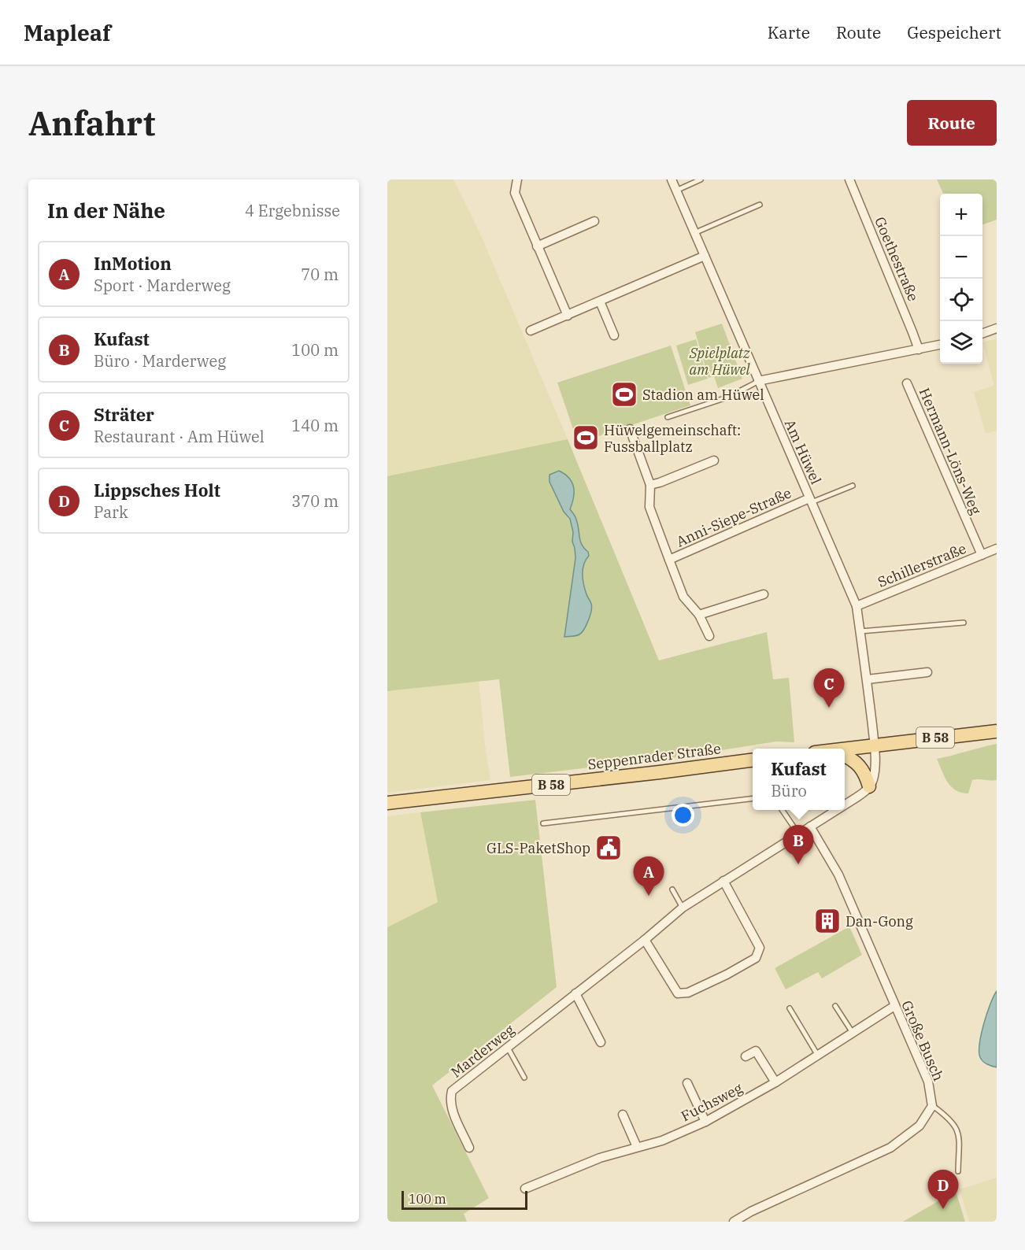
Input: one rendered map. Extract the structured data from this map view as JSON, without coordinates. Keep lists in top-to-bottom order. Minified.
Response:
{"streets":{"main road":["B 58","Seppenrader Straße"],"street":["Goethestraße","Hermann-Löns-Weg","Am Hüwel","Anni-Siepe-Straße","Schillerstraße","Große Busch","Marderweg","Fuchsweg"]},"crossings":[["Hermann-Löns-Weg","Schillerstraße"],["Am Hüwel","Anni-Siepe-Straße"],["Am Hüwel","Schillerstraße"],["Am Hüwel","B 58"],["Große Busch","Marderweg"],["Große Busch","Fuchsweg"]],"parks":["Spielplatz am Hüwel"],"places":{"sports":["Stadion am Hüwel","Hüwelgemeinschaft: Fussballplatz"],"public building":["GLS-PaketShop"],"building":["Dan-Gong"]},"scale_bar":"100 m","page":{"header":"Mapleaf","nav":["Karte","Route","Gespeichert"],"buttons":"Route","title":"Anfahrt","heading":["In der Nähe","4 Ergebnisse"],"map_buttons":["+","−"],"list":[{"mark":"A","name":"InMotion","note":"Sport · Marderweg","value":"70 m"},{"mark":"B","name":"Kufast","note":"Büro · Marderweg","value":"100 m"},{"mark":"C","name":"Sträter","note":"Restaurant · Am Hüwel","value":"140 m"},{"mark":"D","name":"Lippsches Holt","note":"Park","value":"370 m"}],"pins":["C","B","A","D"],"popup":["Kufast","Büro"],"scale":"100 m"}}
